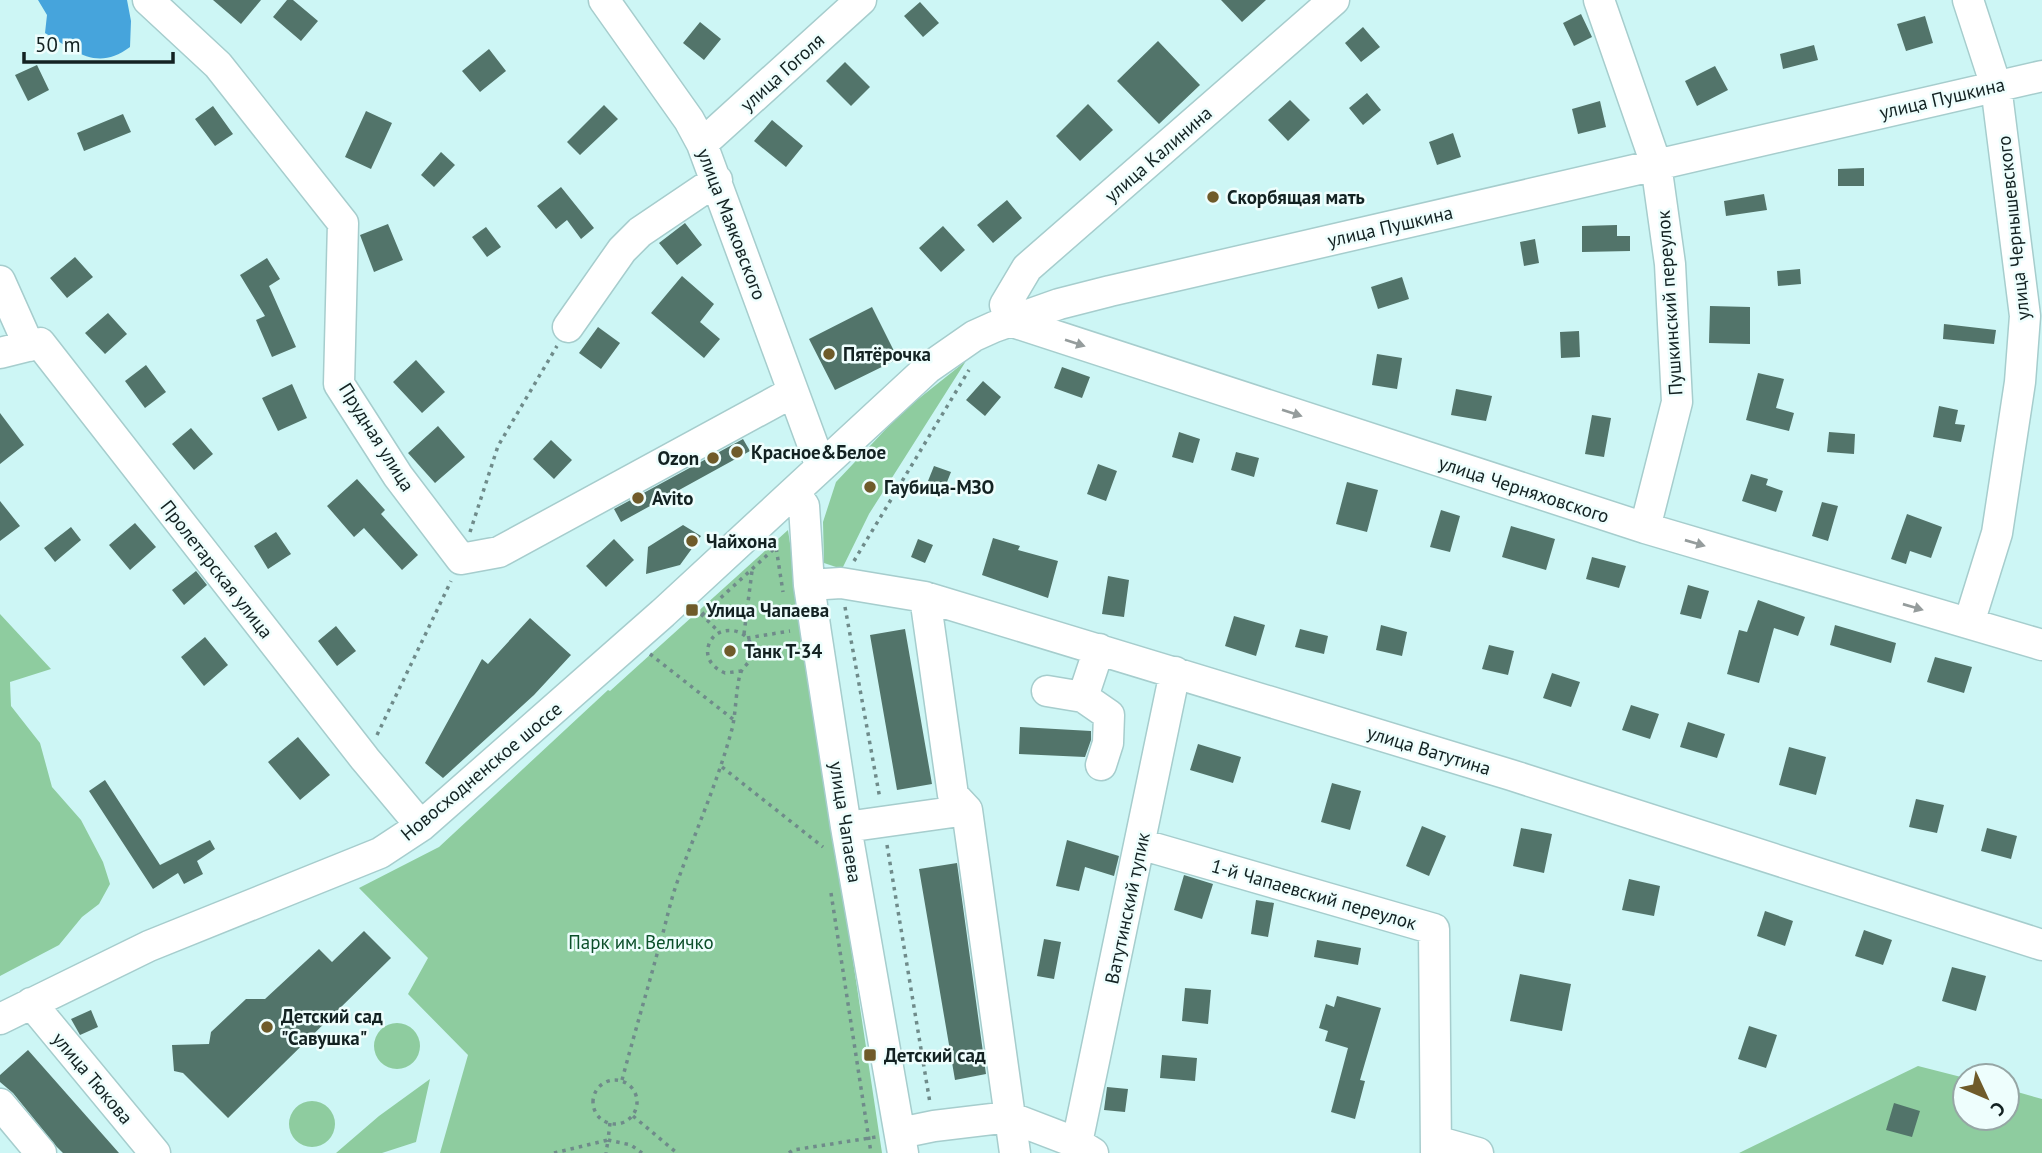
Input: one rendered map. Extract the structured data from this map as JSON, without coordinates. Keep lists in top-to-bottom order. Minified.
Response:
{"streets":{"street":["улица Гоголя","улица Пушкина","улица Калинина","улица Маяковского","улица Чернышевского","Пушкинский переулок","Прудная улица","улица Черняховского","Пролетарская улица","улица Ватутина","Новосходненское шоссе","улица Чапаева","1-й Чапаевский переулок","Ватутинский тупик","улица Тюкова"]},"crossings":[["улица Гоголя","улица Маяковского"],["улица Пушкина","улица Калинина"],["улица Пушкина","улица Маяковского"],["улица Пушкина","улица Чернышевского"],["улица Пушкина","Пушкинский переулок"],["улица Пушкина","улица Черняховского"],["улица Пушкина","Новосходненское шоссе"],["улица Пушкина","улица Чапаева"],["улица Калинина","улица Черняховского"],["улица Маяковского","Прудная улица"],["улица Чернышевского","улица Черняховского"],["Пушкинский переулок","улица Черняховского"],["Пролетарская улица","Новосходненское шоссе"],["улица Ватутина","улица Чапаева"],["улица Ватутина","Ватутинский тупик"],["Новосходненское шоссе","улица Чапаева"],["Новосходненское шоссе","улица Тюкова"],["1-й Чапаевский переулок","Ватутинский тупик"]],"one_way":["улица Черняховского"],"parks":["Парк им. Величко"],"places":{"other":["Скорбящая мать","Пятёрочка","Красное&Белое","Ozon","Гаубица-МЗО","Avito","Чайхона","Танк Т-34","Детский сад \"Савушка\""],"transit":["Улица Чапаева","Детский сад"]},"scale_bar":"50 m","north":"bottom right"}
